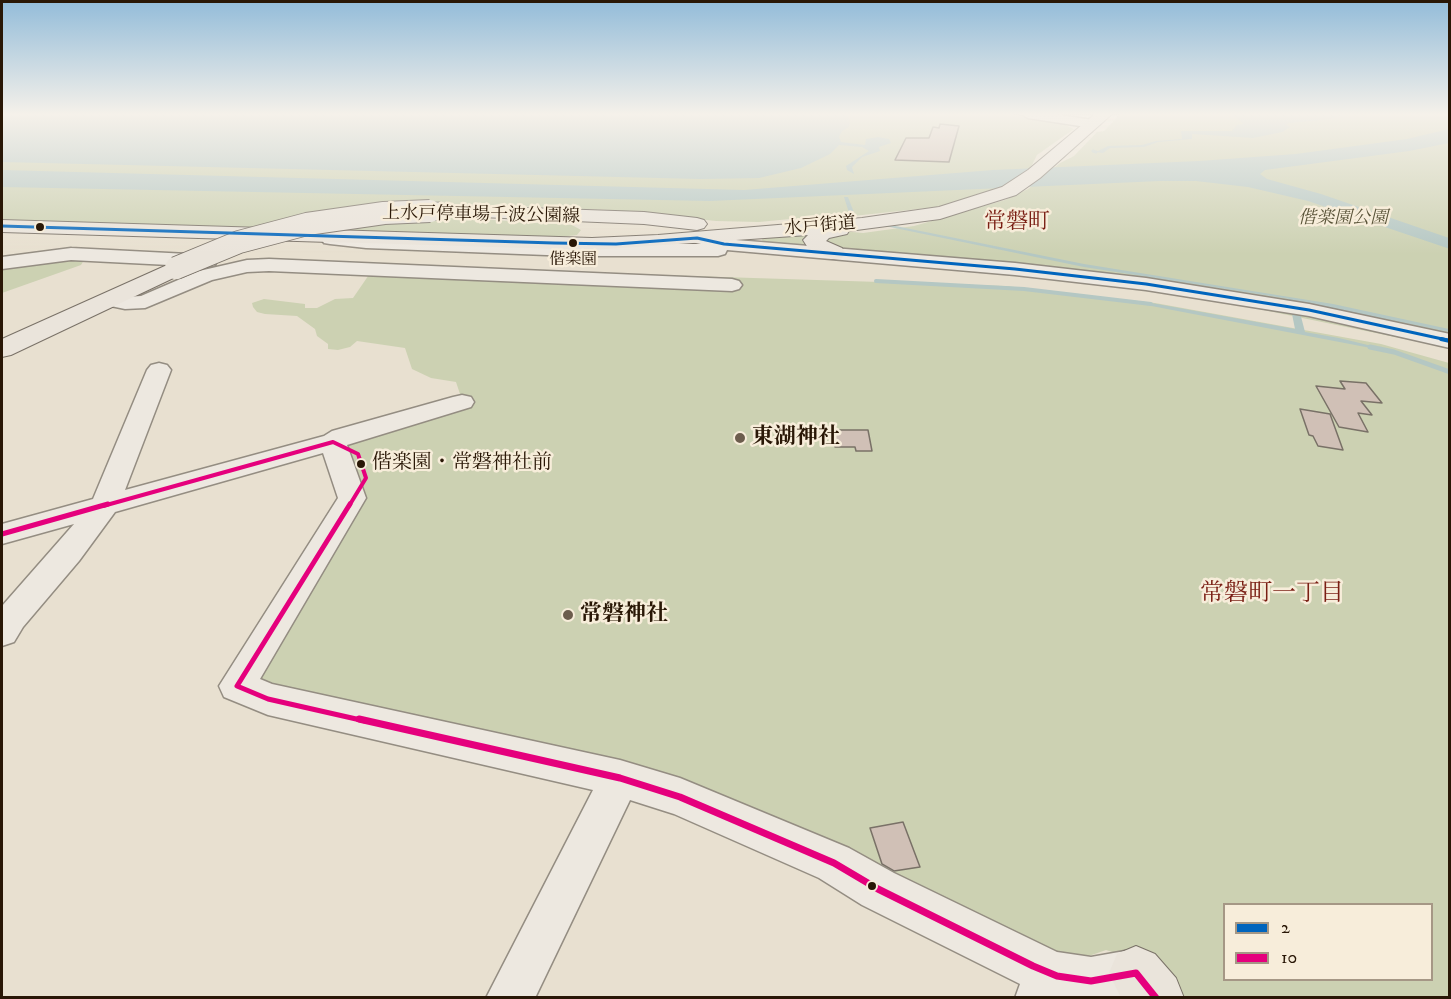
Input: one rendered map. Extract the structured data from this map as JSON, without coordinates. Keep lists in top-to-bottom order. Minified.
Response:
{"streets":{"main road":["上水戸停車場千波公園線","水戸街道"]},"crossings":[["上水戸停車場千波公園線","水戸街道"]],"districts":["常磐町","常磐町一丁目"],"parks":["偕楽園公園"],"places":["偕楽園","東湖神社","偕楽園・常磐神社前","常磐神社"],"lines":["transit line 2","transit line 10"],"legend":["2","10"]}
